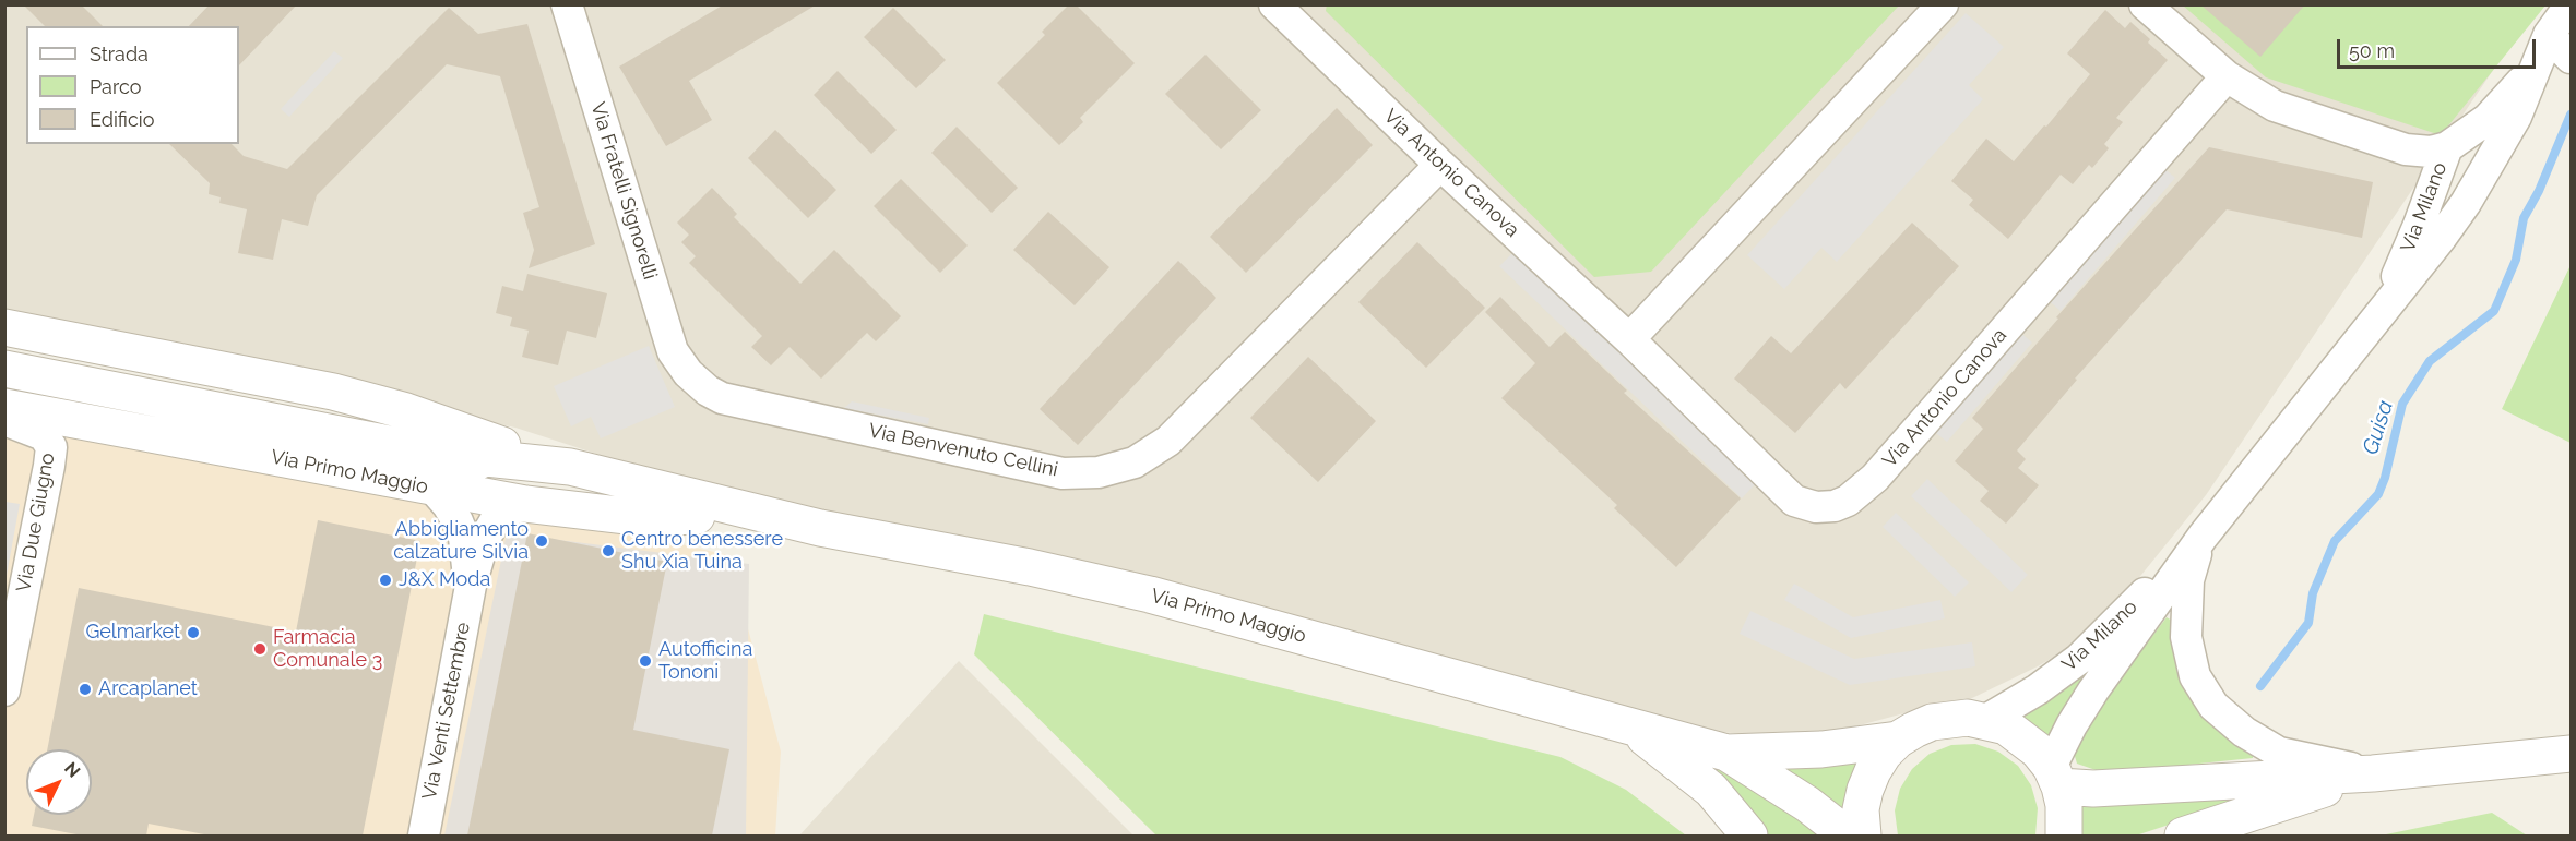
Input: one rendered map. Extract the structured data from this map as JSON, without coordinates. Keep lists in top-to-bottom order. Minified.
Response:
{"streets":{"street":["Via Antonio Canova","Via Fratelli Signorelli","Via Milano","Via Benvenuto Cellini","Via Primo Maggio","Via Due Giugno","Via Venti Settembre"]},"crossings":[["Via Antonio Canova","Via Benvenuto Cellini"],["Via Fratelli Signorelli","Via Benvenuto Cellini"],["Via Primo Maggio","Via Venti Settembre"]],"water":["Guisa"],"places":["Abbigliamento calzature Silvia","Centro benessere Shu Xia Tuina","J&X Moda","Gelmarket","Farmacia Comunale 3","Autofficina Tononi","Arcaplanet"],"legend":["Strada","Parco","Edificio"],"scale_bar":"50 m","north":"top right"}
